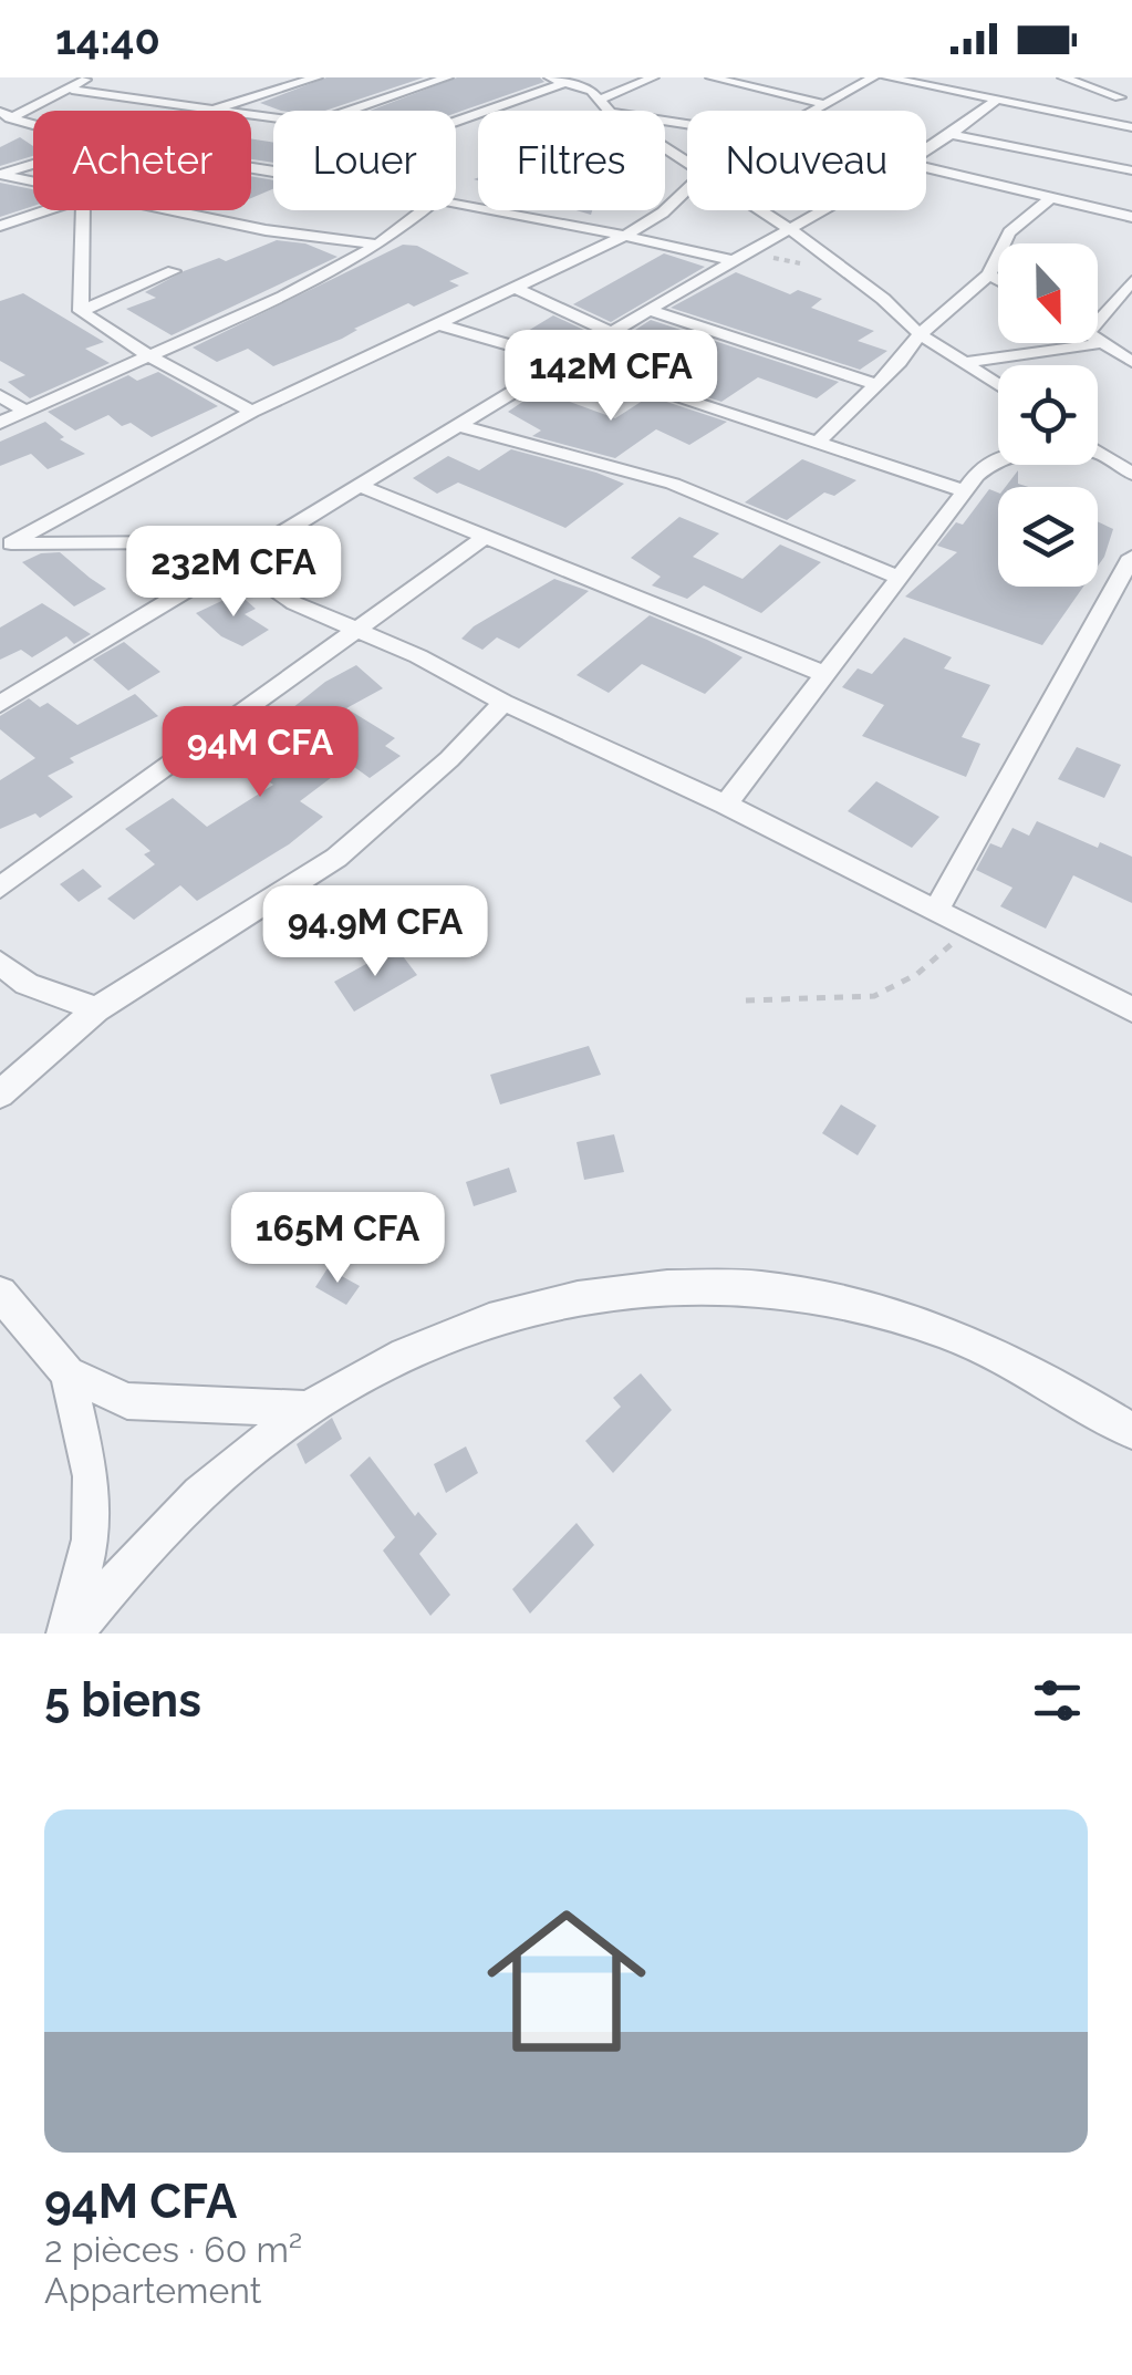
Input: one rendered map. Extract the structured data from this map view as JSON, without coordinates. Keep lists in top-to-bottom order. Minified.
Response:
{"north":"bottom","page":{"status":"14:40","chip":["Acheter","Louer","Filtres","Nouveau"],"price":["142M CFA","232M CFA","94M CFA","94.9M CFA","165M CFA"],"heading":"5 biens","list":[{"name":"94M CFA","note":"2 pièces · 60 m² · Appartement"}]}}
